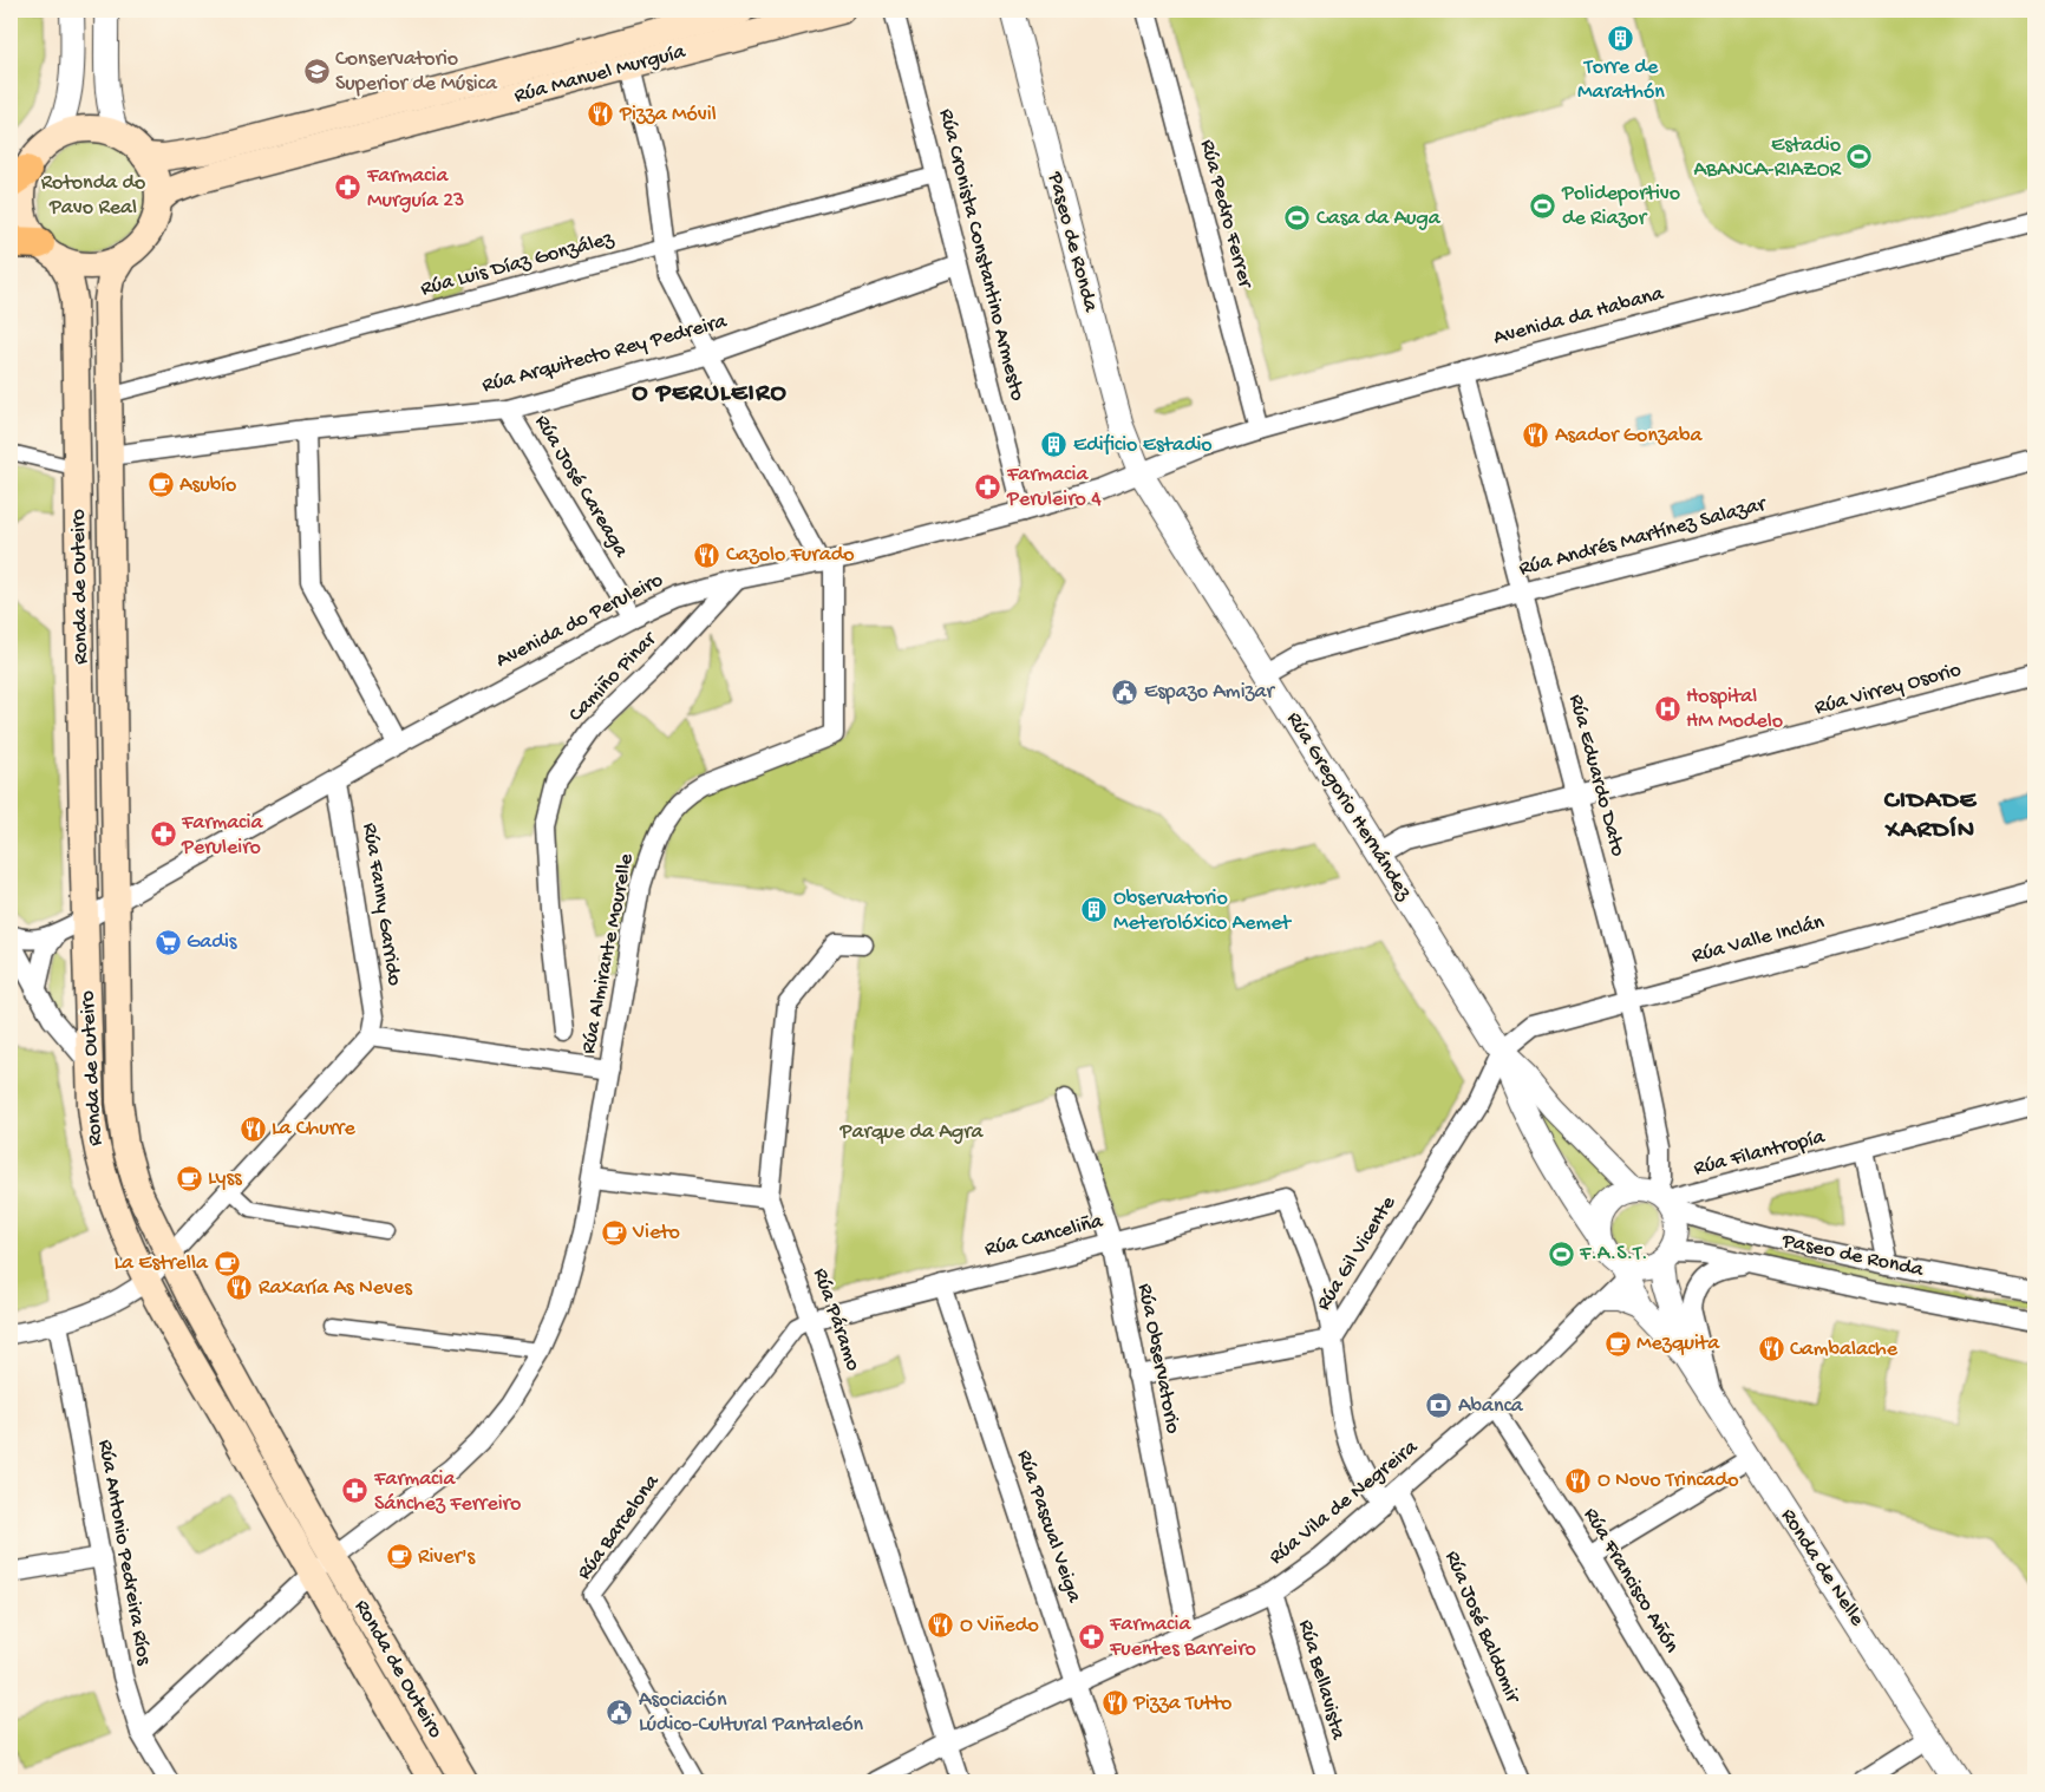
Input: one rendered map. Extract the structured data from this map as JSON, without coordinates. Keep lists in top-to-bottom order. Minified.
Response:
{"streets":{"main road":["Rúa Manuel Murguía","Ronda de Outeiro"],"street":["Rúa Pedro Ferrer","Paseo de Ronda","Rúa Cronista Constantino Armesto","Rúa Luis Díaz González","Avenida da Habana","Rúa Arquitecto Rey Pedreira","Rúa José Careaga","Rúa Andrés Martínez Salazar","Avenida do Peruleiro","Camiño Pinar","Rúa Virrey Osorio","Rúa Eduardo Dato","Rúa Gregorio Hernández","Rúa Fanny Garrido","Rúa Valle Inclán","Rúa Almirante Mourelle","Rúa Filantropía","Rúa Canceliña","Rúa Gil Vicente","Rúa Páramo","Rúa Observatorio","Rúa Vila de Negreira","Rúa Pascual Veiga","Rúa Barcelona","Rúa Antonio Pedreira Ríos","Ronda de Nelle","Rúa Francisco Añón","Rúa José Baldomir","Rúa Bellavista"]},"crossings":[["Rúa Manuel Murguía","Ronda de Outeiro"],["Rúa Pedro Ferrer","Avenida da Habana"],["Paseo de Ronda","Avenida da Habana"],["Paseo de Ronda","Avenida do Peruleiro"],["Paseo de Ronda","Rúa Eduardo Dato"],["Paseo de Ronda","Rúa Gregorio Hernández"],["Paseo de Ronda","Rúa Filantropía"],["Paseo de Ronda","Rúa Vila de Negreira"],["Paseo de Ronda","Ronda de Nelle"],["Rúa Cronista Constantino Armesto","Rúa Luis Díaz González"],["Rúa Cronista Constantino Armesto","Rúa Arquitecto Rey Pedreira"],["Rúa Cronista Constantino Armesto","Avenida do Peruleiro"],["Rúa Luis Díaz González","Ronda de Outeiro"],["Avenida da Habana","Avenida do Peruleiro"],["Avenida da Habana","Rúa Eduardo Dato"],["Avenida da Habana","Rúa Gregorio Hernández"],["Rúa Arquitecto Rey Pedreira","Rúa José Careaga"],["Rúa Arquitecto Rey Pedreira","Ronda de Outeiro"],["Rúa José Careaga","Avenida do Peruleiro"],["Rúa Andrés Martínez Salazar","Rúa Eduardo Dato"],["Rúa Andrés Martínez Salazar","Rúa Gregorio Hernández"],["Ronda de Outeiro","Avenida do Peruleiro"],["Ronda de Outeiro","Rúa Almirante Mourelle"],["Avenida do Peruleiro","Camiño Pinar"],["Avenida do Peruleiro","Rúa Gregorio Hernández"],["Avenida do Peruleiro","Rúa Fanny Garrido"],["Avenida do Peruleiro","Rúa Almirante Mourelle"],["Rúa Virrey Osorio","Rúa Eduardo Dato"],["Rúa Virrey Osorio","Rúa Gregorio Hernández"],["Rúa Eduardo Dato","Rúa Gregorio Hernández"],["Rúa Eduardo Dato","Rúa Valle Inclán"],["Rúa Eduardo Dato","Rúa Filantropía"],["Rúa Eduardo Dato","Rúa Vila de Negreira"],["Rúa Eduardo Dato","Ronda de Nelle"],["Rúa Gregorio Hernández","Rúa Valle Inclán"],["Rúa Gregorio Hernández","Rúa Filantropía"],["Rúa Gregorio Hernández","Rúa Gil Vicente"],["Rúa Gregorio Hernández","Rúa Vila de Negreira"],["Rúa Gregorio Hernández","Ronda de Nelle"],["Rúa Valle Inclán","Rúa Gil Vicente"],["Rúa Filantropía","Rúa Vila de Negreira"],["Rúa Filantropía","Ronda de Nelle"],["Rúa Canceliña","Rúa Páramo"],["Rúa Canceliña","Rúa Observatorio"],["Rúa Canceliña","Rúa Pascual Veiga"],["Rúa Canceliña","Rúa Barcelona"],["Rúa Canceliña","Rúa José Baldomir"],["Rúa Gil Vicente","Rúa Observatorio"],["Rúa Gil Vicente","Rúa José Baldomir"],["Rúa Páramo","Rúa Vila de Negreira"],["Rúa Páramo","Rúa Barcelona"],["Rúa Observatorio","Rúa Vila de Negreira"],["Rúa Vila de Negreira","Rúa Pascual Veiga"],["Rúa Vila de Negreira","Ronda de Nelle"],["Rúa Vila de Negreira","Rúa Francisco Añón"],["Rúa Vila de Negreira","Rúa José Baldomir"],["Rúa Vila de Negreira","Rúa Bellavista"]],"districts":["O PERULEIRO","CIDADE XARDÍN"],"parks":["Rotonda do Pavo Real","Parque da Agra"],"places":{"building":["Torre de Marathón","Edificio Estadio","Observatorio Meterolóxico Aemet"],"school or university":["Conservatorio Superior de Música"],"restaurant":["Pizza Móvil","Asador Gonzaba","Cazolo Furado","La Churre","Raxaría As Neves","Cambalache","O Novo Trincado","O Viñedo","Pizza Tutto"],"sports":["Estadio ABANCA-RIAZOR","Polideportivo de Riazor","Casa da Auga","F.A.S.T."],"pharmacy":["Farmacia Murguía 23","Farmacia Peruleiro 4","Farmacia Peruleiro","Farmacia Sánchez Ferreiro","Farmacia Fuentes Barreiro"],"cafe":["Asubío","Lyss","Vieto","La Estrella","Mezquita","River's"],"public building":["Espazo Amizar","Asociación Lúdico-Cultural Pantaleón"],"hospital":["Hospital HM Modelo"],"supermarket":["Gadis"],"bank":["Abanca"]}}
